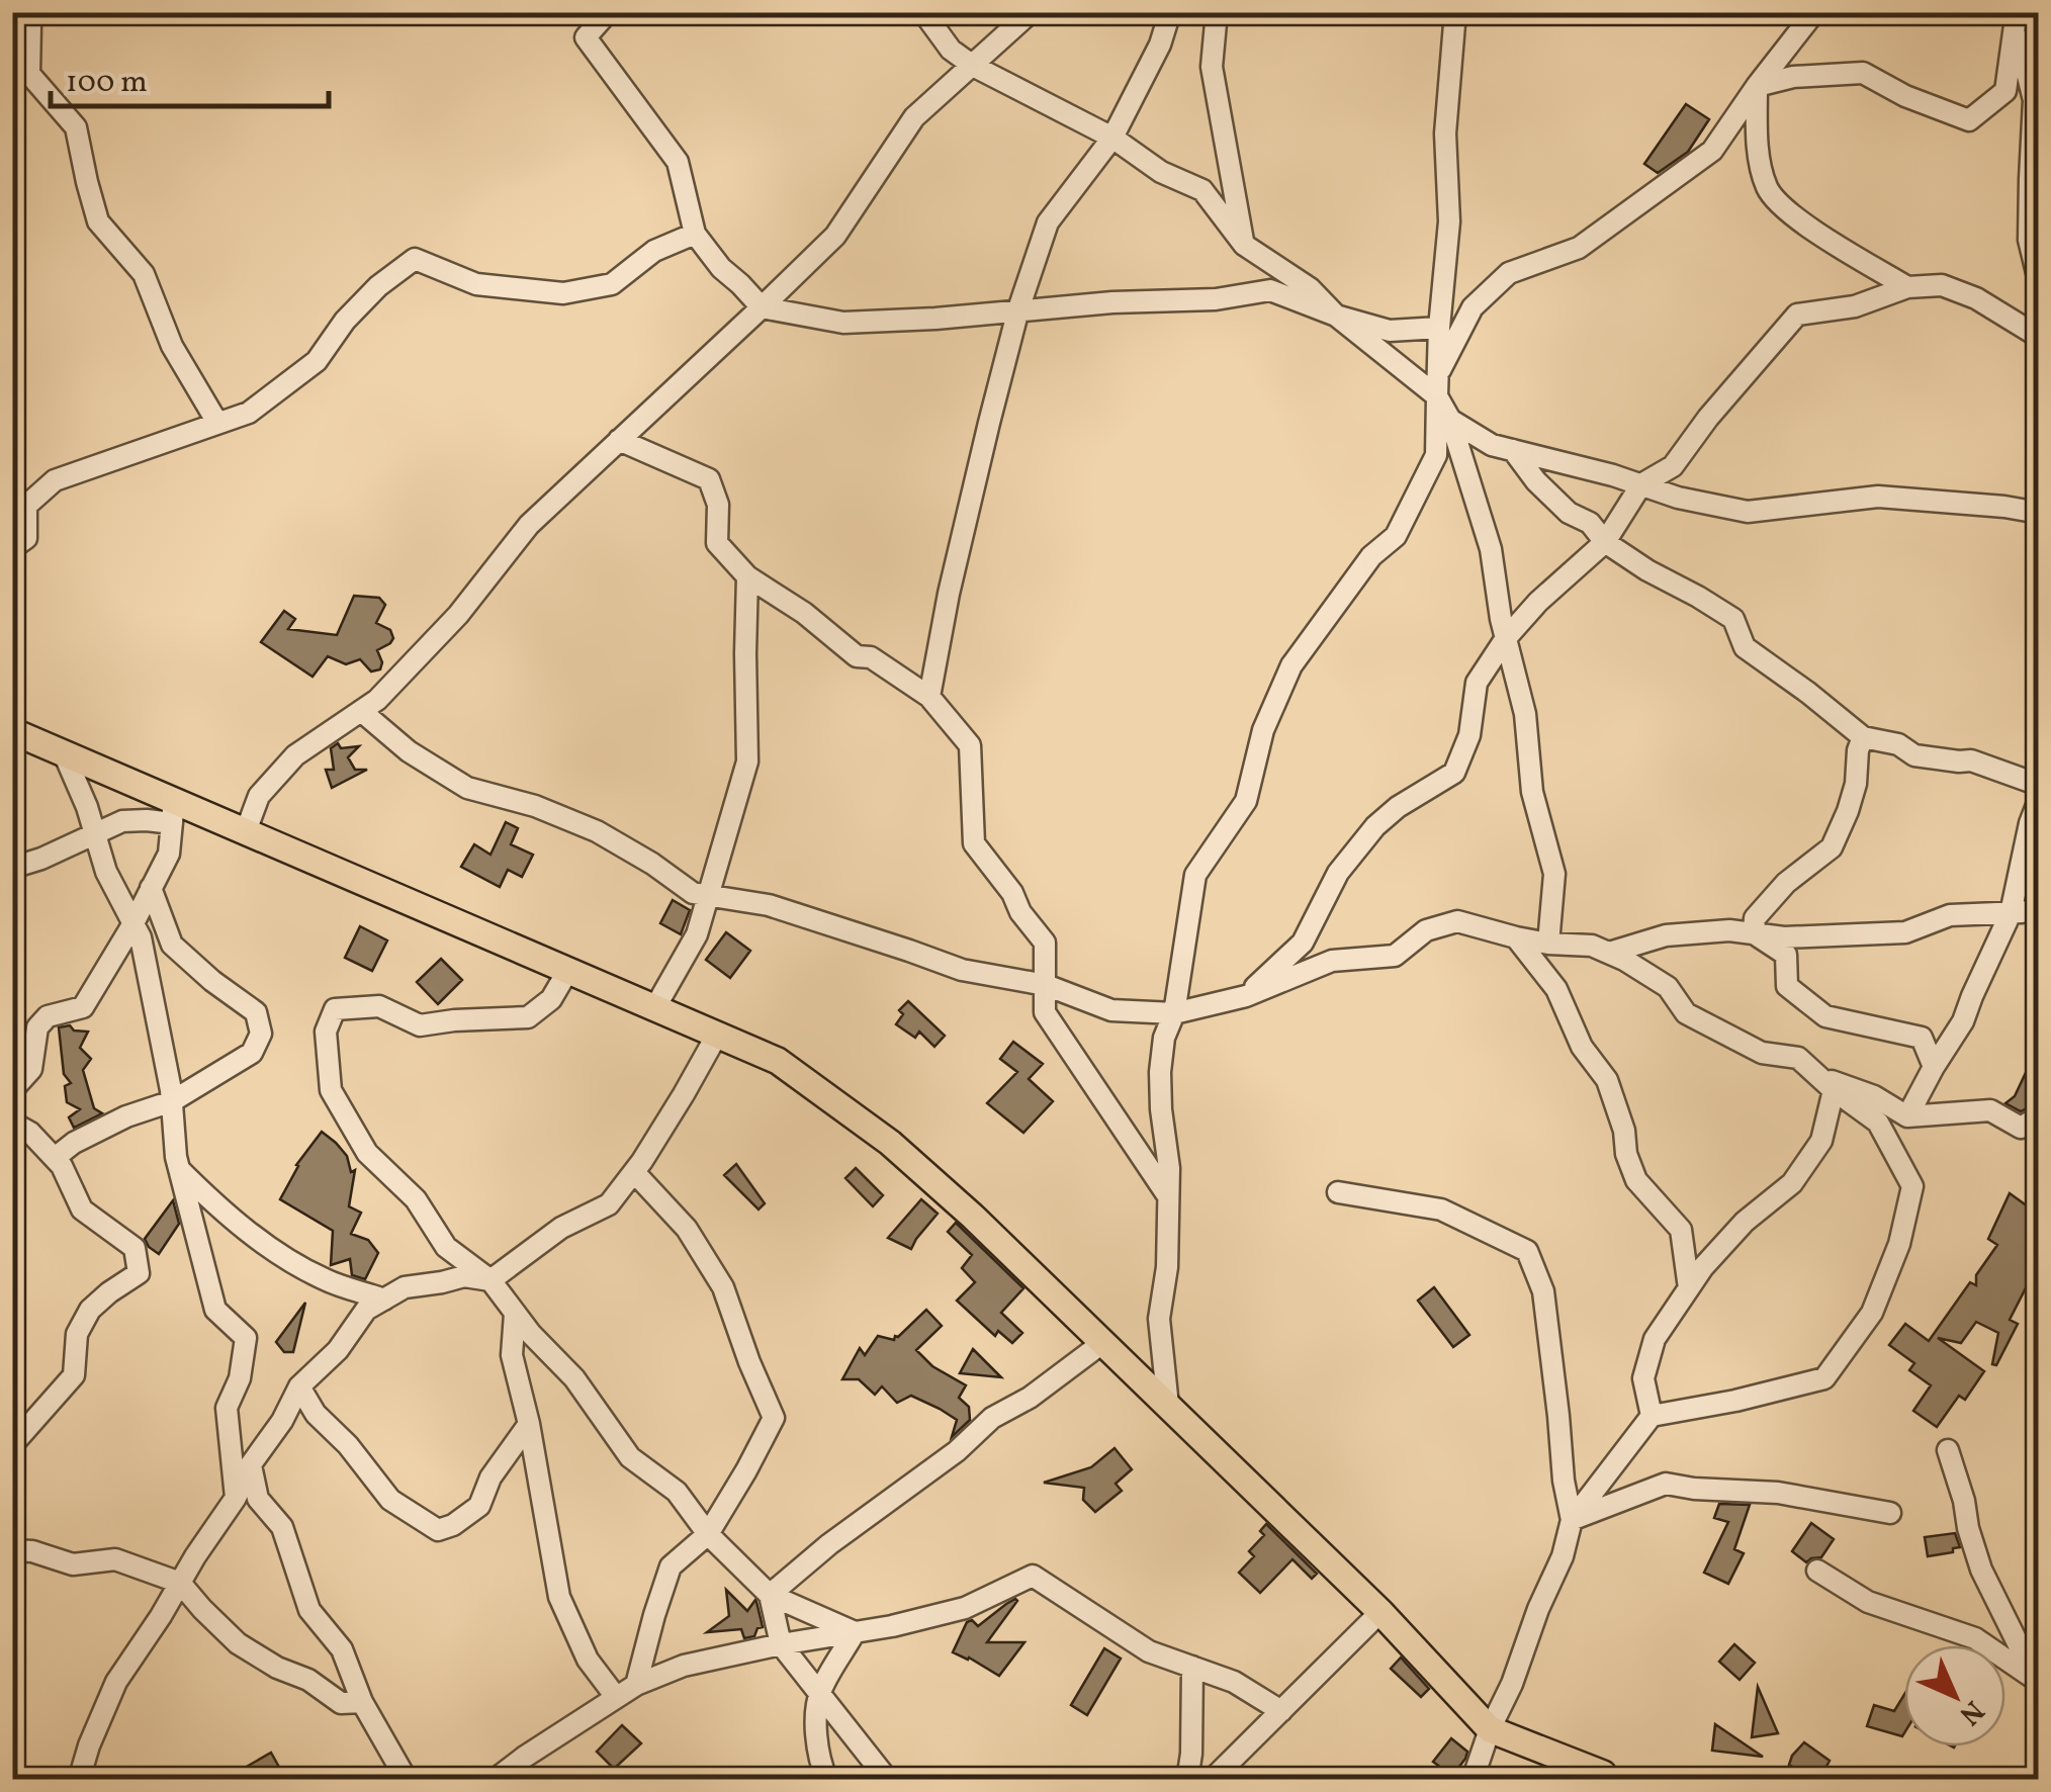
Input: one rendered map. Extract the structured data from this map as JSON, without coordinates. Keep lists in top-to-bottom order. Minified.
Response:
{"scale_bar":"100 m","north":"bottom right"}
